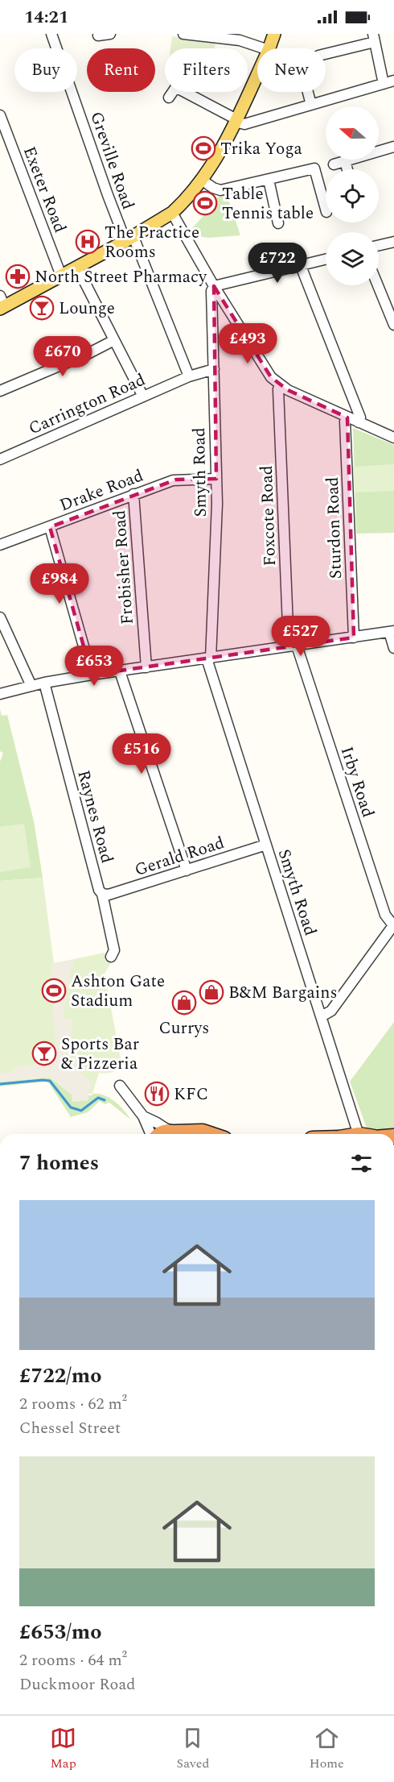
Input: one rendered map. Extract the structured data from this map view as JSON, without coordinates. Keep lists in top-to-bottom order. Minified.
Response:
{"streets":{"street":["Greville Road","Exeter Road","Carrington Road","Smyth Road","Drake Road","Foxcote Road","Sturdon Road","Frobisher Road","Irby Road","Raynes Road","Gerald Road"]},"crossings":[["Greville Road","Carrington Road"],["Carrington Road","Smyth Road"],["Smyth Road","Drake Road"],["Smyth Road","Gerald Road"],["Drake Road","Frobisher Road"],["Foxcote Road","Irby Road"],["Raynes Road","Gerald Road"]],"places":{"sports":["Trika Yoga","Table Tennis table","Ashton Gate Stadium"],"hospital":["The Practice Rooms"],"pharmacy":["North Street Pharmacy"],"bar":["Lounge","Sports Bar & Pizzeria"],"shop":["B&M Bargains","Currys"],"restaurant":["KFC"]},"north":"left","page":{"status":"14:21","chip":["Buy","Rent","Filters","New"],"price":["£722","£493","£670","£984","£527","£653","£516"],"heading":"7 homes","list":[{"name":"£722/mo","note":"2 rooms · 62 m² · Chessel Street"},{"name":"£653/mo","note":"2 rooms · 64 m² · Duckmoor Road"}],"tabs":["Map","Saved","Home"]}}
